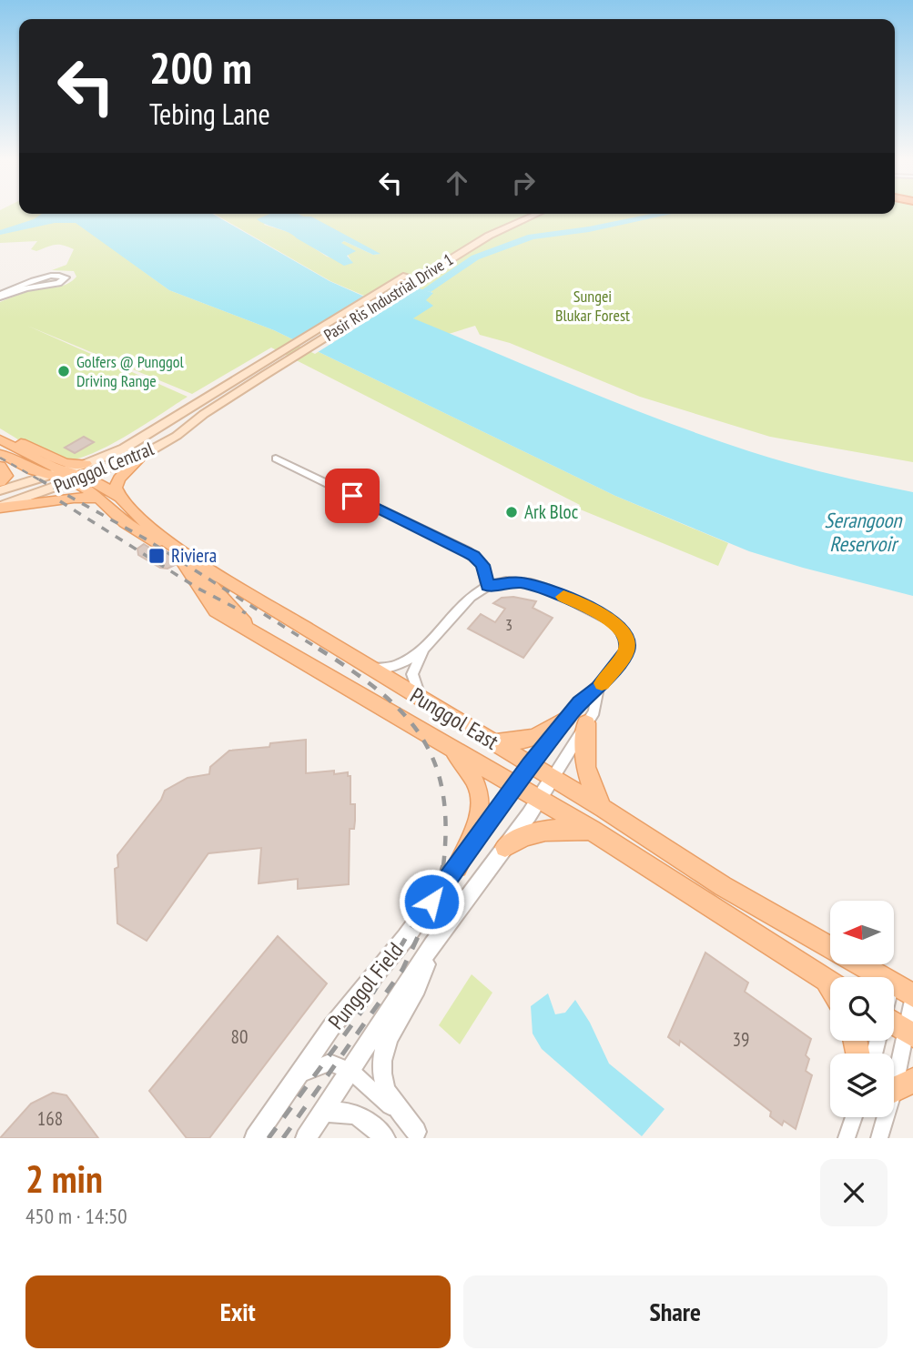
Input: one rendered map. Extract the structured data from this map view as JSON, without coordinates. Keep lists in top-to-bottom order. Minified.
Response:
{"streets":{"main road":["Pasir Ris Industrial Drive 1","Punggol Central","Punggol East"],"street":["Punggol Field"]},"crossings":[["Pasir Ris Industrial Drive 1","Punggol Central"],["Punggol Central","Punggol East"],["Punggol East","Punggol Field"]],"water":["Serangoon Reservoir"],"parks":["Sungei Blukar Forest"],"places":{"other":["Golfers @ Punggol Driving Range","Ark Bloc"],"transit":["Riviera"]},"house_numbers":["3","80","39","168"],"north":"left","page":{"turn":["200 m","Tebing Lane"],"heading":["2 min","450 m · 14:50"],"buttons":["Exit","Share"]}}
